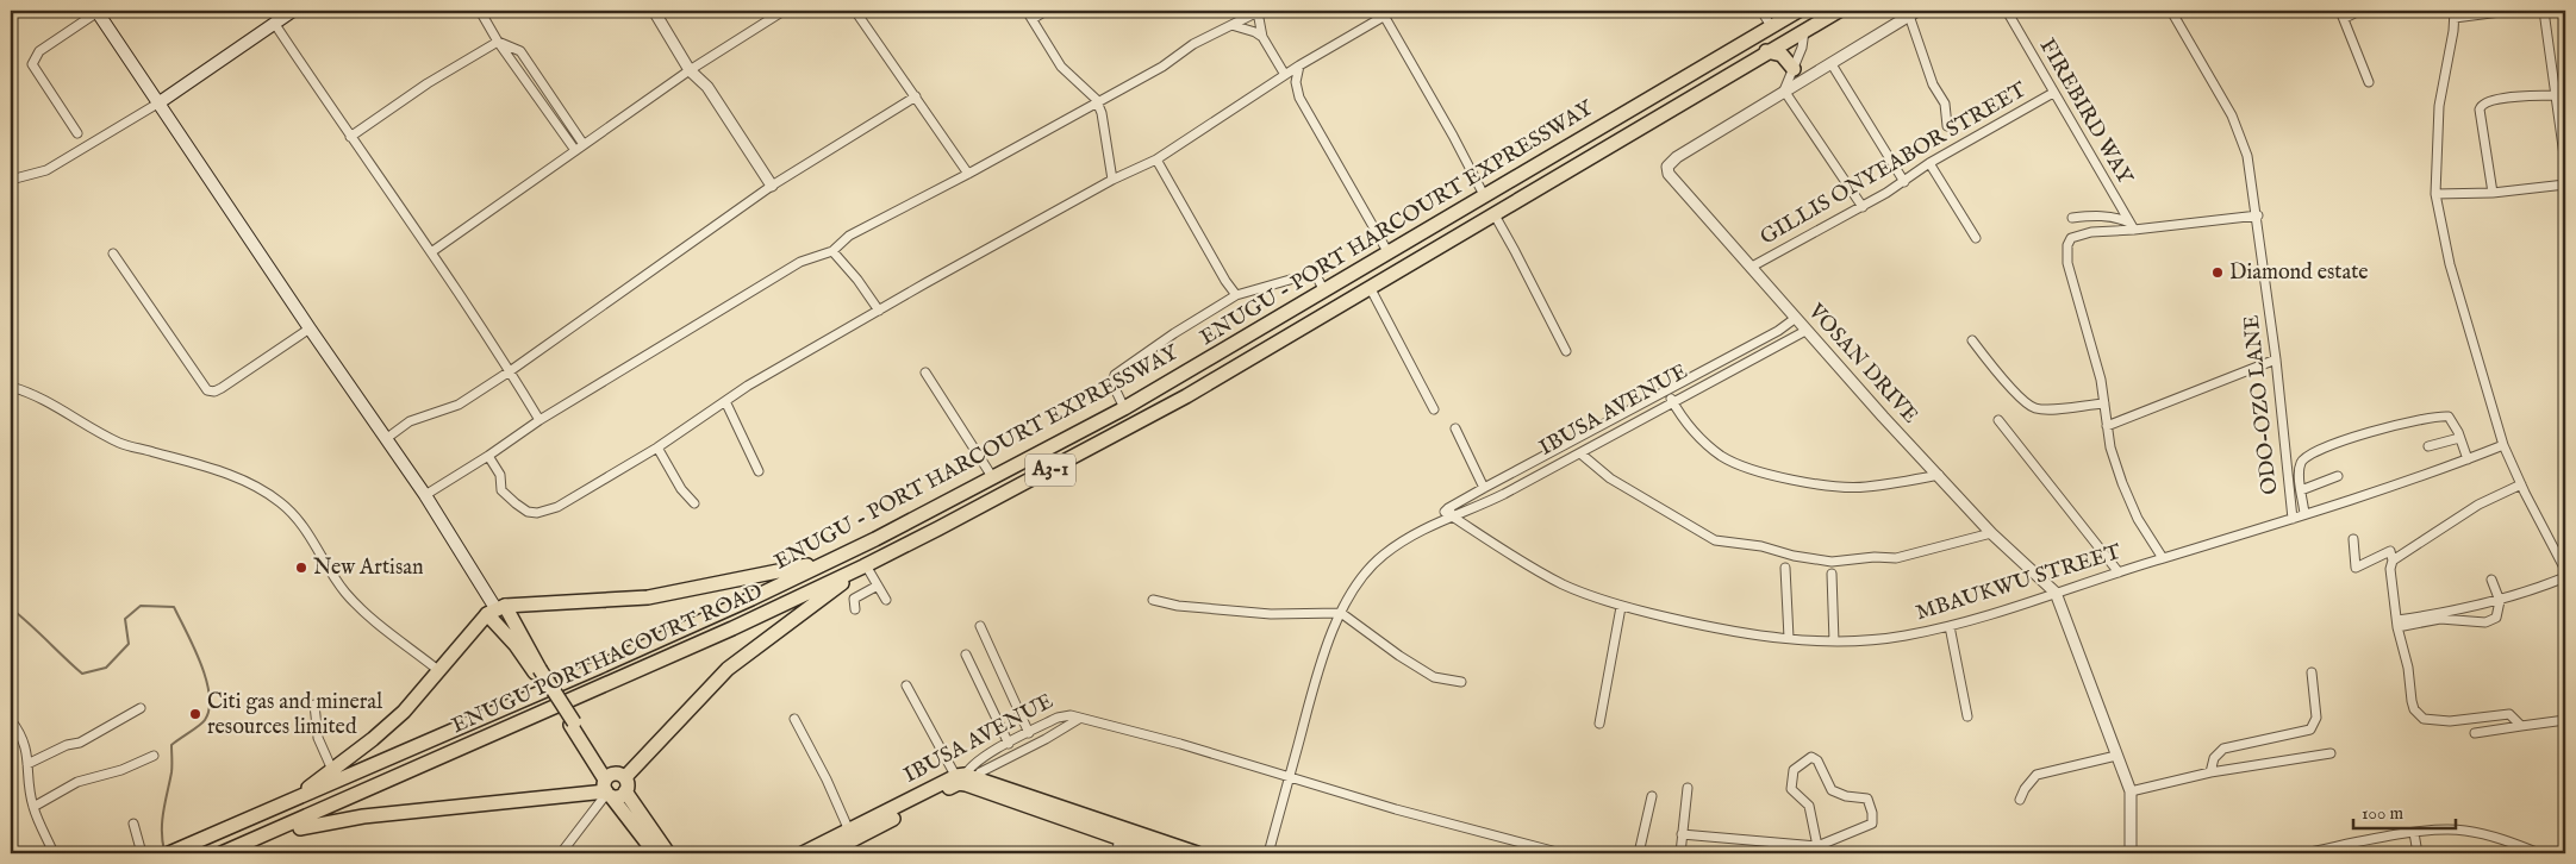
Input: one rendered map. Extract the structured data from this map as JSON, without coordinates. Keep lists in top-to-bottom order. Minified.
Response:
{"streets":{"main road":["ENUGU - PORT HARCOURT EXPRESSWAY","IBUSA AVENUE","A3-1","ENUGU PORTHACOURT ROAD"],"street":["FIREBIRD WAY","GILLIS ONYEABOR STREET","VOSAN DRIVE","ODO-OZO LANE","MBAUKWU STREET"]},"crossings":[["FIREBIRD WAY","GILLIS ONYEABOR STREET"],["GILLIS ONYEABOR STREET","VOSAN DRIVE"],["VOSAN DRIVE","IBUSA AVENUE"],["VOSAN DRIVE","MBAUKWU STREET"],["ODO-OZO LANE","MBAUKWU STREET"],["IBUSA AVENUE","MBAUKWU STREET"]],"places":["Diamond estate","New Artisan","Citi gas and mineral resources limited"],"scale_bar":"100 m"}
